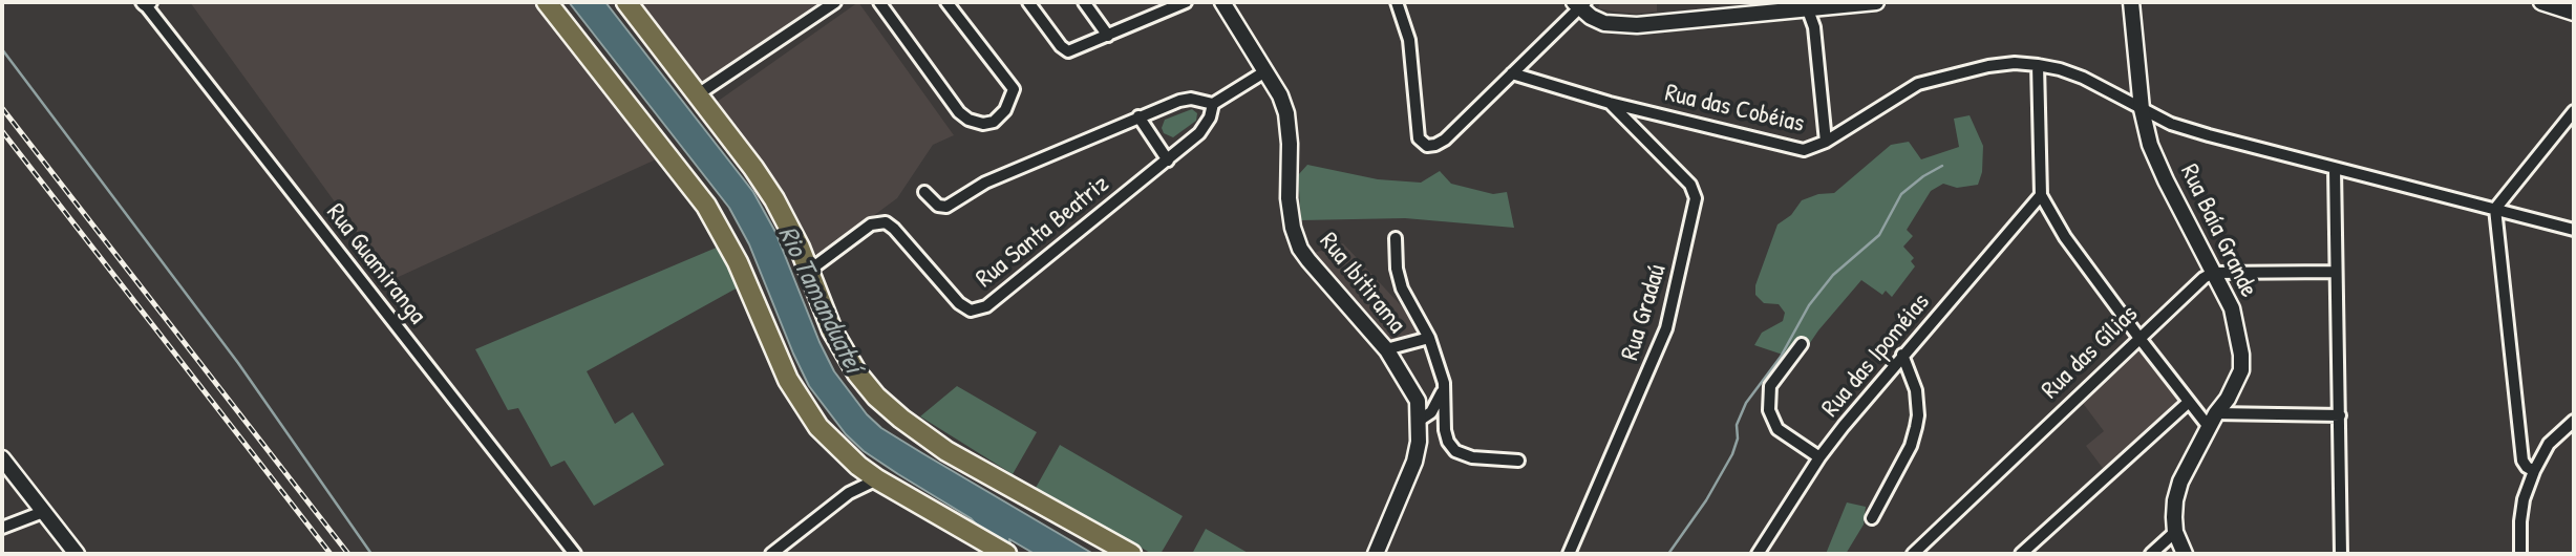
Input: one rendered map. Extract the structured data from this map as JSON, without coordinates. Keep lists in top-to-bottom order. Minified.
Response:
{"streets":{"main road":["Rua Baía Grande","Rua Ibitirama"],"street":["Rua das Cobéias","Rua Santa Beatriz","Rua Guamiranga","Rua Gradaú","Rua das Gílias","Rua das Ipoméias"]},"crossings":[["Rua das Cobéias","Rua Baía Grande"],["Rua das Cobéias","Rua Gradaú"],["Rua Baía Grande","Rua das Gílias"]],"water":["Rio Tamanduateí"]}
